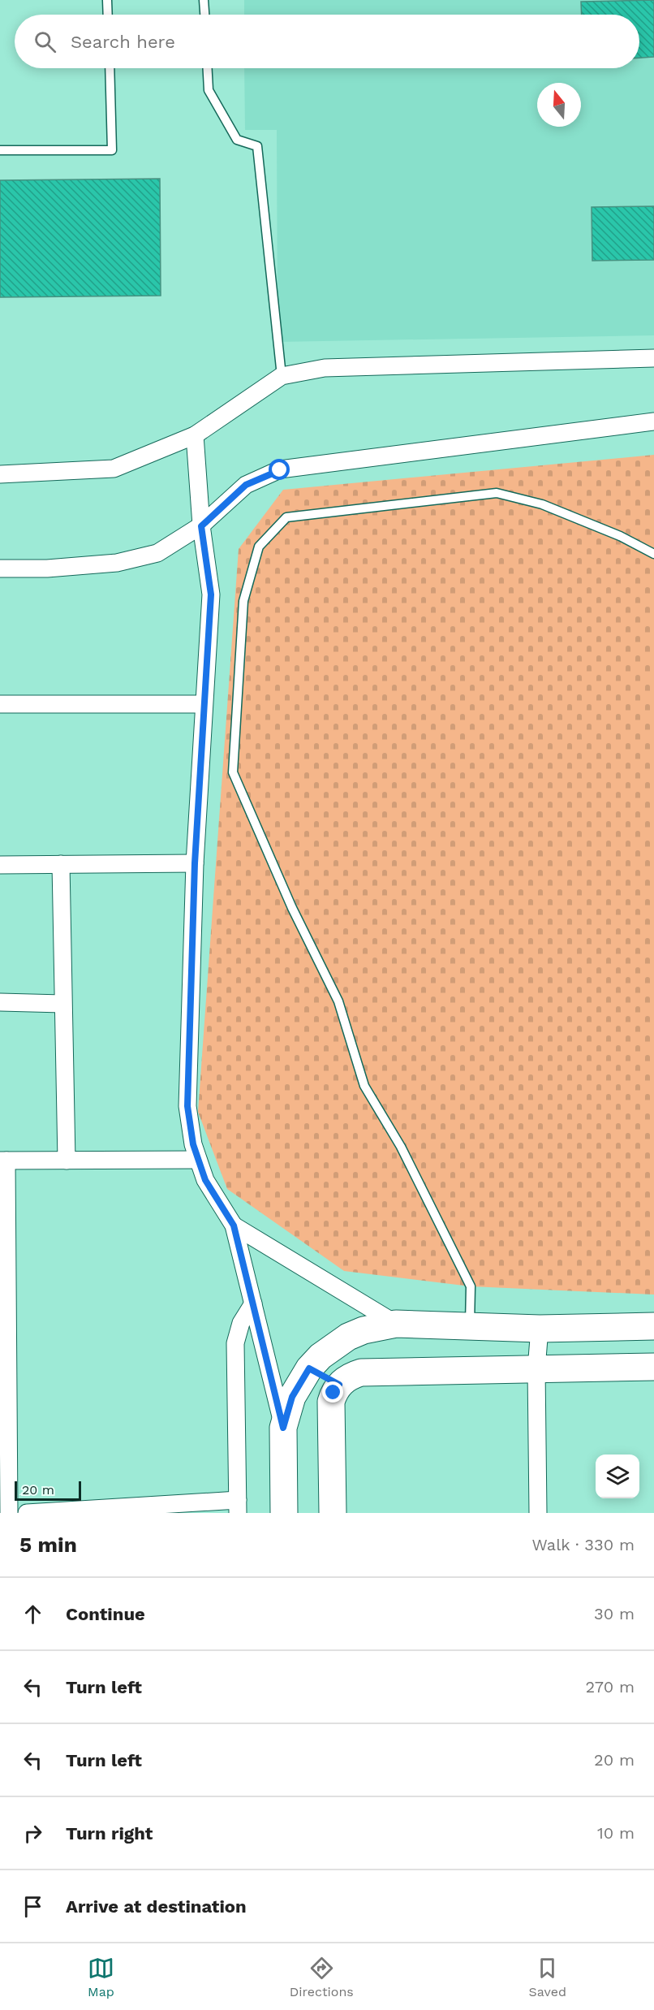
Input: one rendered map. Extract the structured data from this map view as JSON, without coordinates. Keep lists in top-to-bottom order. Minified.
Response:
{"scale_bar":"20 m","north":"top","page":{"search":"Search here","scale":"20 m","heading":["5 min","Walk · 330 m"],"list":[["Continue","30 m"],["Turn left","270 m"],["Turn left","20 m"],["Turn right","10 m"],"Arrive at destination"],"nav":["Map","Directions","Saved"]}}
